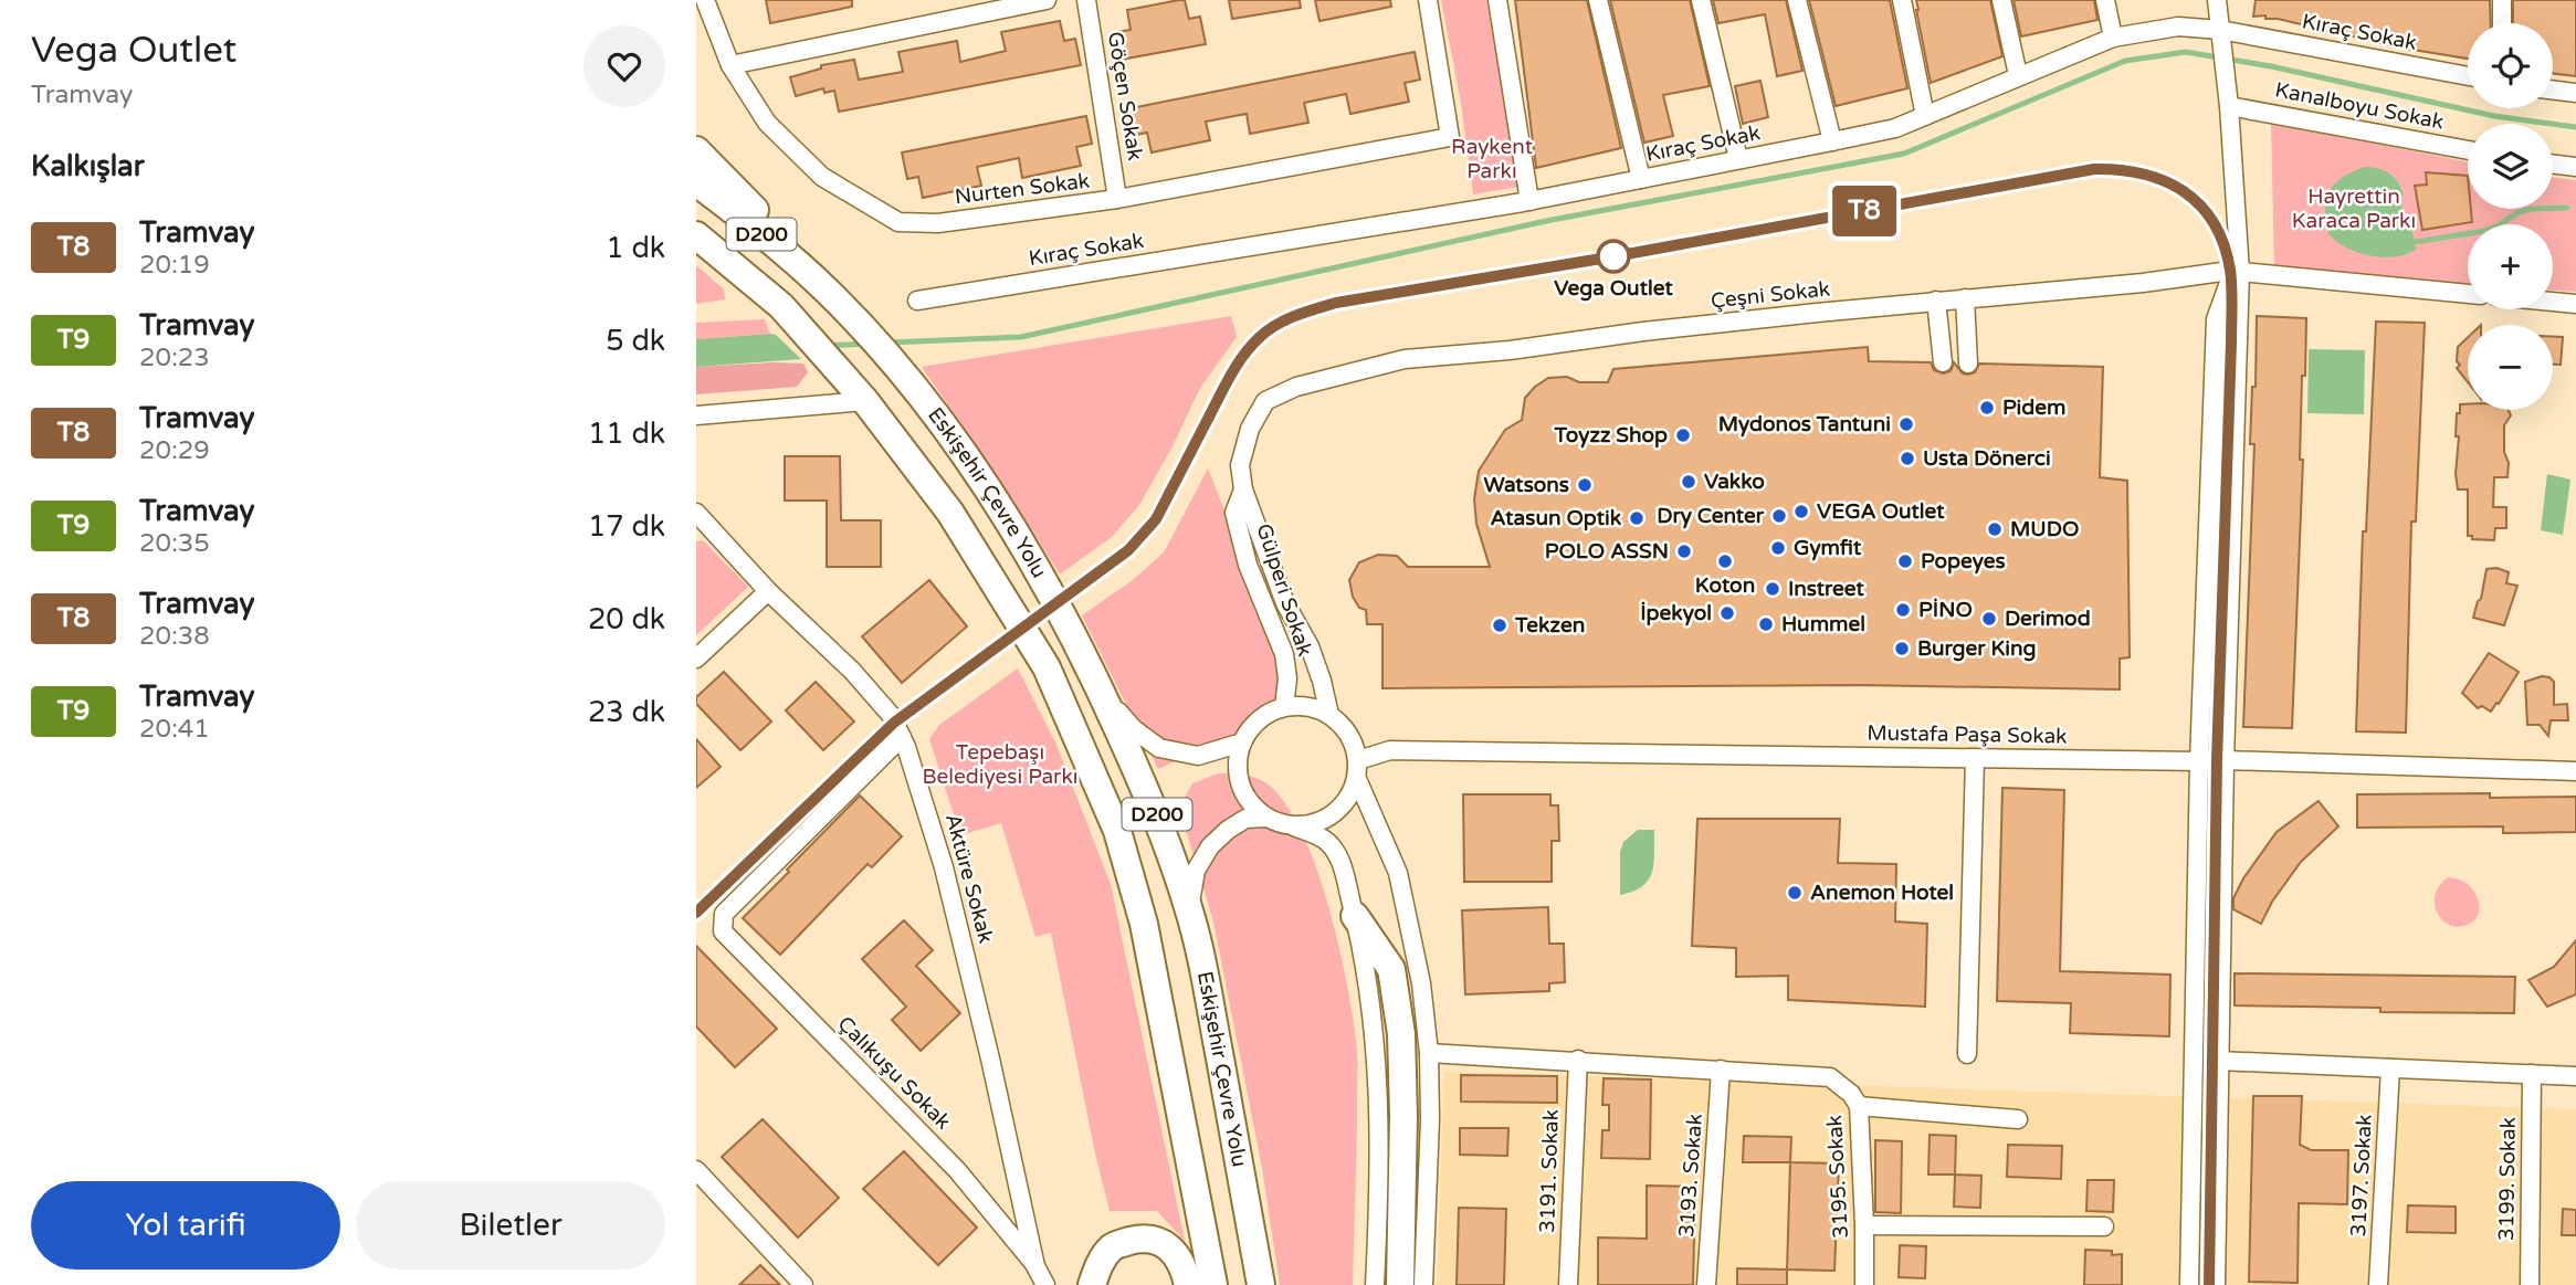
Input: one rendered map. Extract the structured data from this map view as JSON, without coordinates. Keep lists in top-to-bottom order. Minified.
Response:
{"streets":{"highway":["D200","Eskişehir Çevre Yolu"],"street":["Kıraç Sokak","Göçen Sokak","Kanalboyu Sokak","Nurten Sokak","Çeşni Sokak","Gülperi Sokak","Mustafa Paşa Sokak","Aktüre Sokak","Çalıkuşu Sokak","3191. Sokak","3193. Sokak","3197. Sokak","3195. Sokak","3199. Sokak"]},"crossings":[["Göçen Sokak","Nurten Sokak"],["Çeşni Sokak","Gülperi Sokak"],["Gülperi Sokak","Mustafa Paşa Sokak"],["Aktüre Sokak","Çalıkuşu Sokak"],["3193. Sokak","3195. Sokak"]],"parks":["Raykent Parkı","Hayrettin Karaca Parkı","Tepebaşı Belediyesi Parkı"],"places":["Vega Outlet","Pidem","Mydonos Tantuni","Toyzz Shop","Usta Dönerci","Vakko","Watsons","VEGA Outlet","Dry Center","Atasun Optik","MUDO","Gymfit","POLO ASSN","Koton","Popeyes","Instreet","PİNO","İpekyol","Derimod","Hummel","Tekzen","Burger King","Anemon Hotel"],"lines":["tram line T8"],"page":{"heading":[["Vega Outlet","Tramvay"],"Kalkışlar"],"on_map":"T8","map_buttons":["+","−"],"list":[{"mark":"T8","name":"Tramvay","note":"20:19","value":"1 dk"},{"mark":"T9","name":"Tramvay","note":"20:23","value":"5 dk"},{"mark":"T8","name":"Tramvay","note":"20:29","value":"11 dk"},{"mark":"T9","name":"Tramvay","note":"20:35","value":"17 dk"},{"mark":"T8","name":"Tramvay","note":"20:38","value":"20 dk"},{"mark":"T9","name":"Tramvay","note":"20:41","value":"23 dk"}],"buttons":["Yol tarifi","Biletler"]}}
